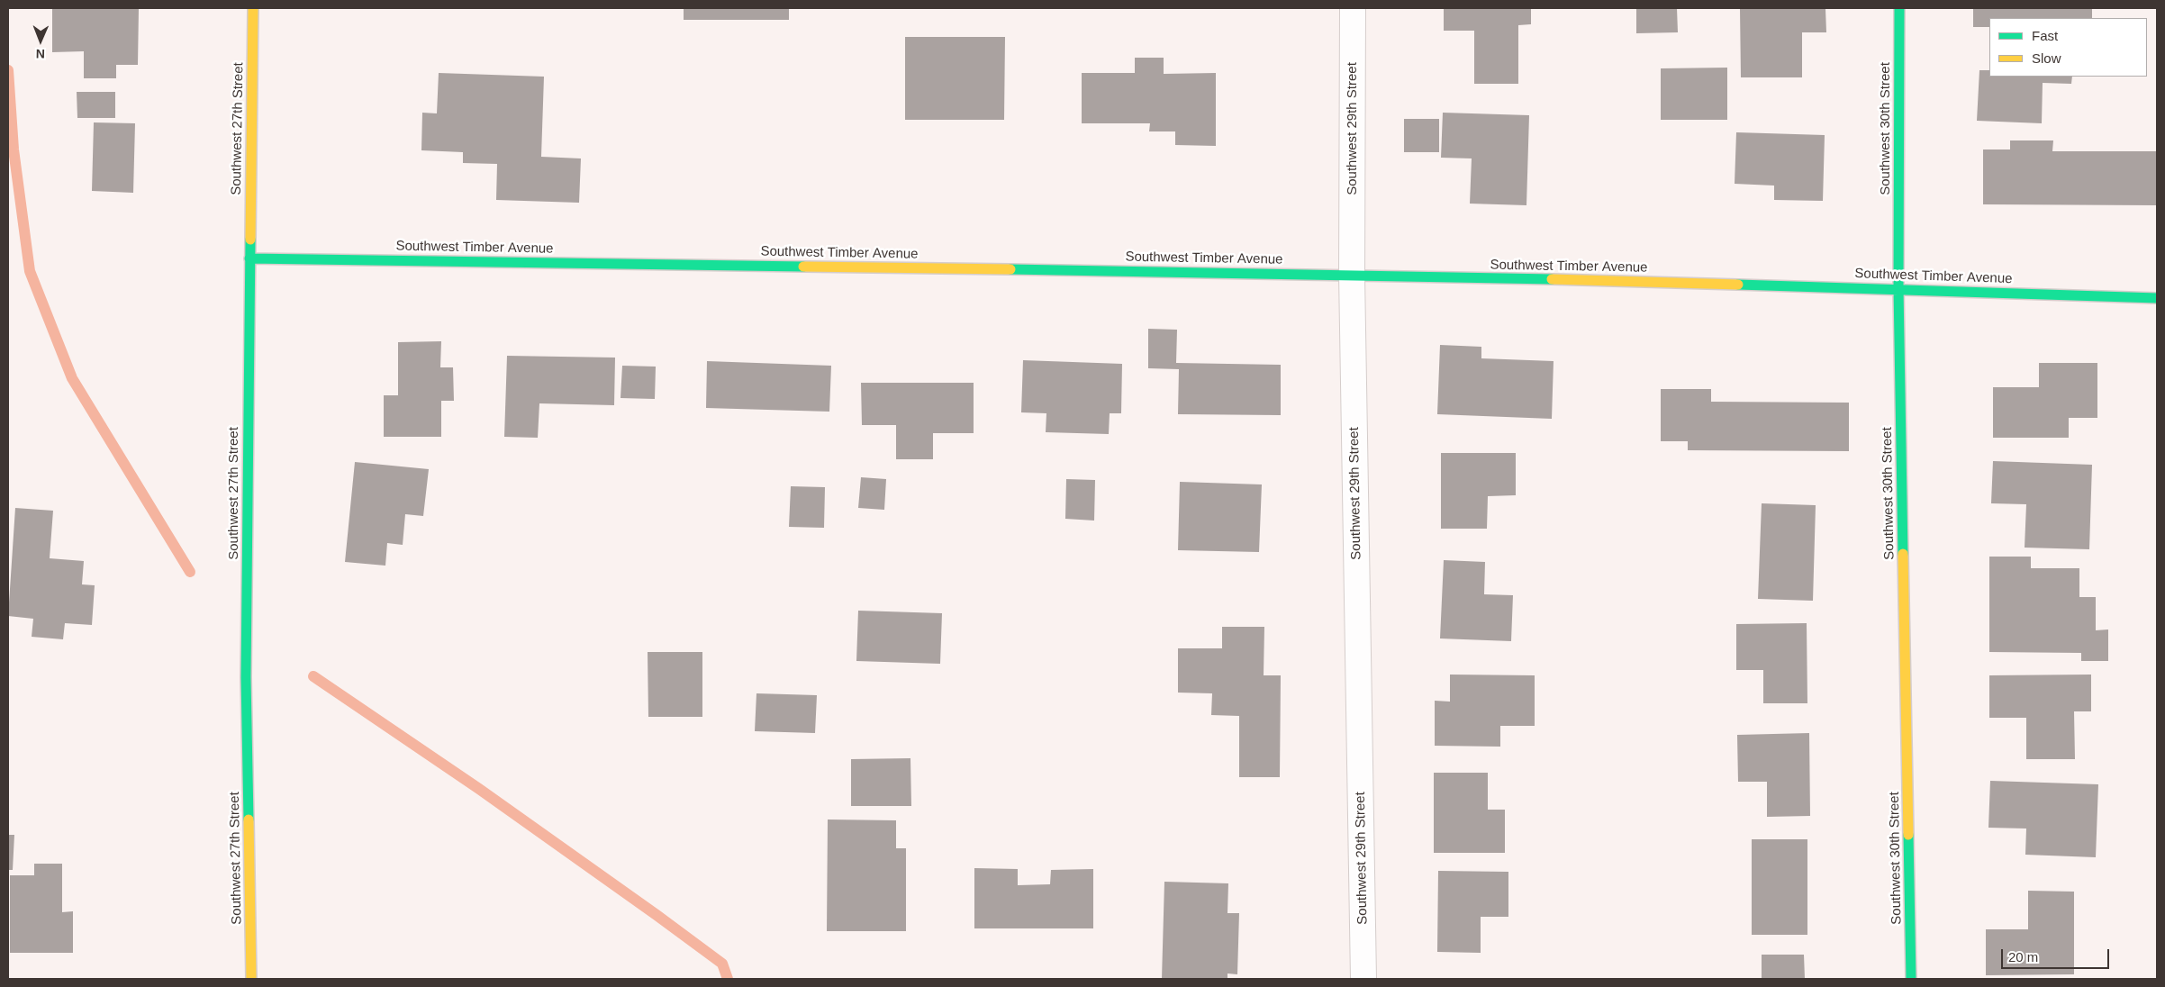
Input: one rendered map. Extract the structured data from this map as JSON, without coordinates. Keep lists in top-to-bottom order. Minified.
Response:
{"streets":{"street":["Southwest 27th Street","Southwest 29th Street","Southwest 30th Street","Southwest Timber Avenue"]},"crossings":[["Southwest 27th Street","Southwest Timber Avenue"],["Southwest 29th Street","Southwest Timber Avenue"],["Southwest 30th Street","Southwest Timber Avenue"]],"legend":["Fast","Slow"],"scale_bar":"20 m","north":"bottom"}
